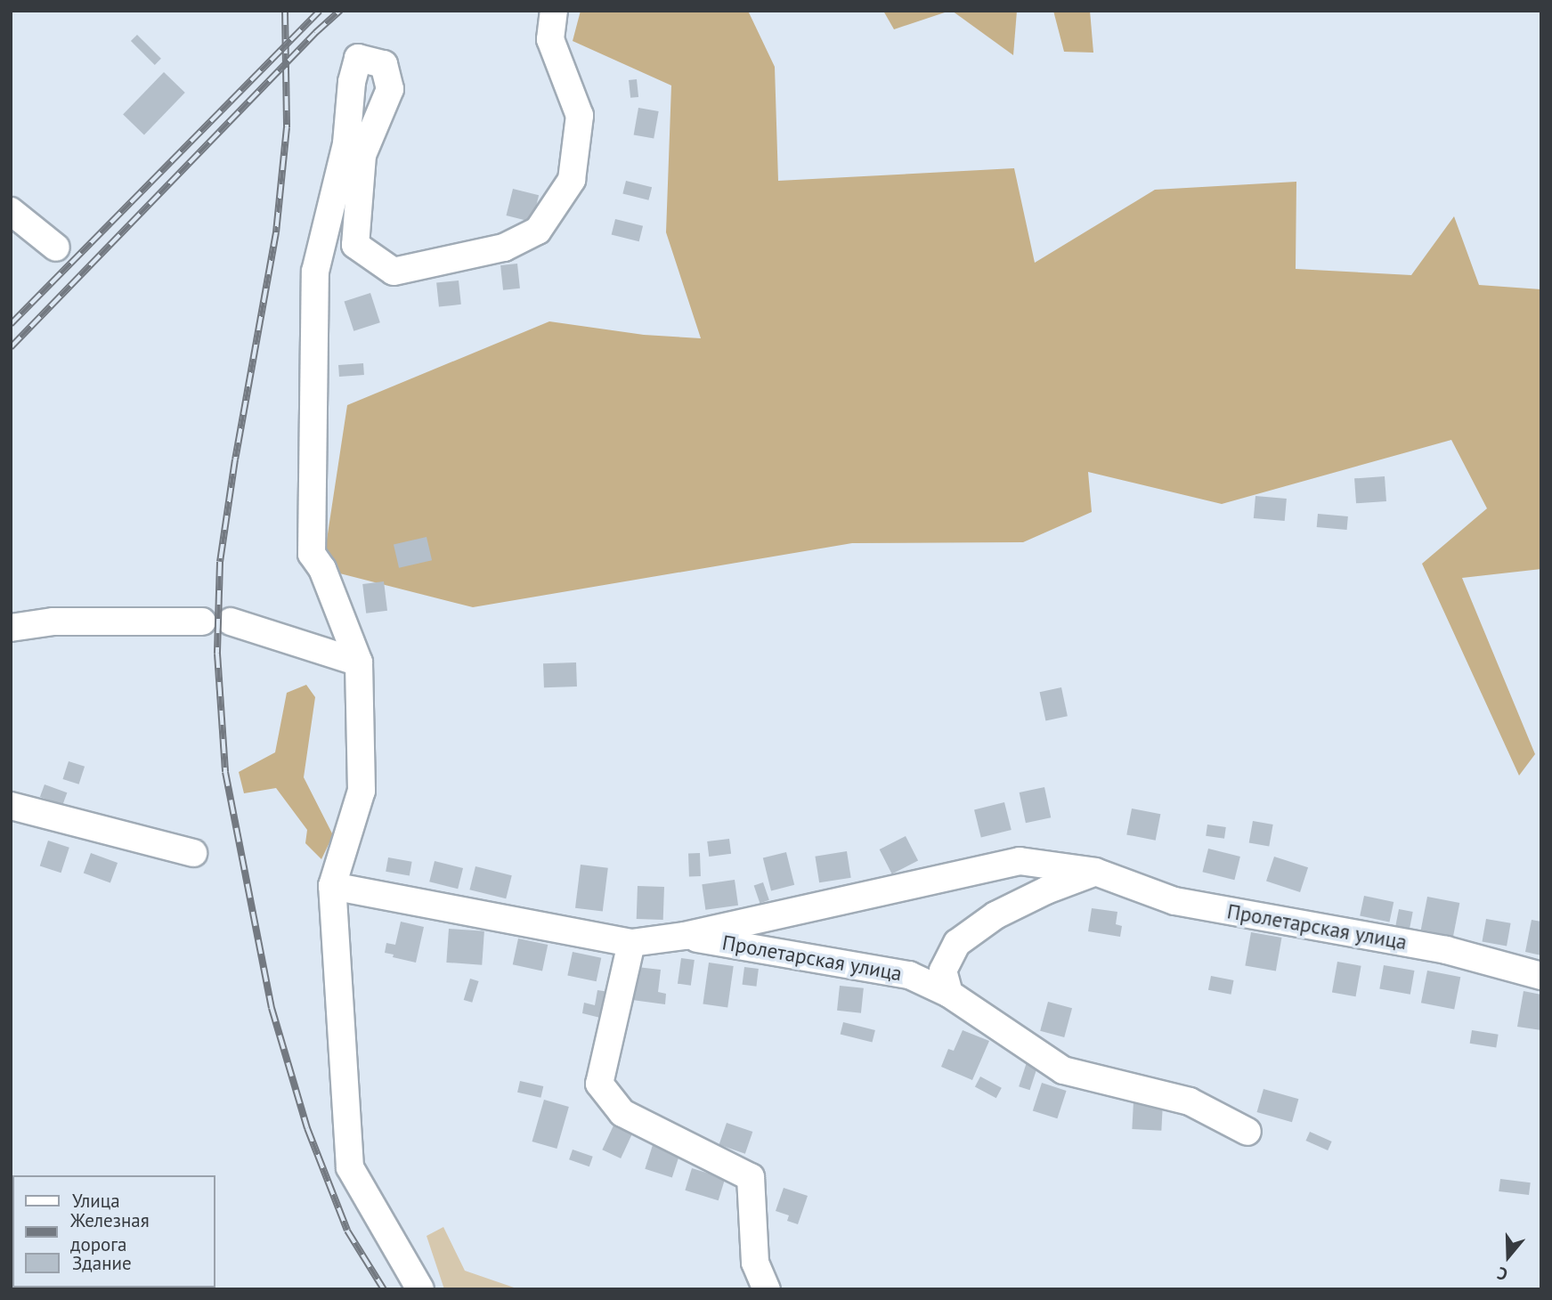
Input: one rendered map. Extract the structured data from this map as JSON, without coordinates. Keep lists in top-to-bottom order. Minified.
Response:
{"streets":{"street":["Пролетарская улица"]},"legend":["Улица","Железная дорога","Здание"],"north":"bottom"}
